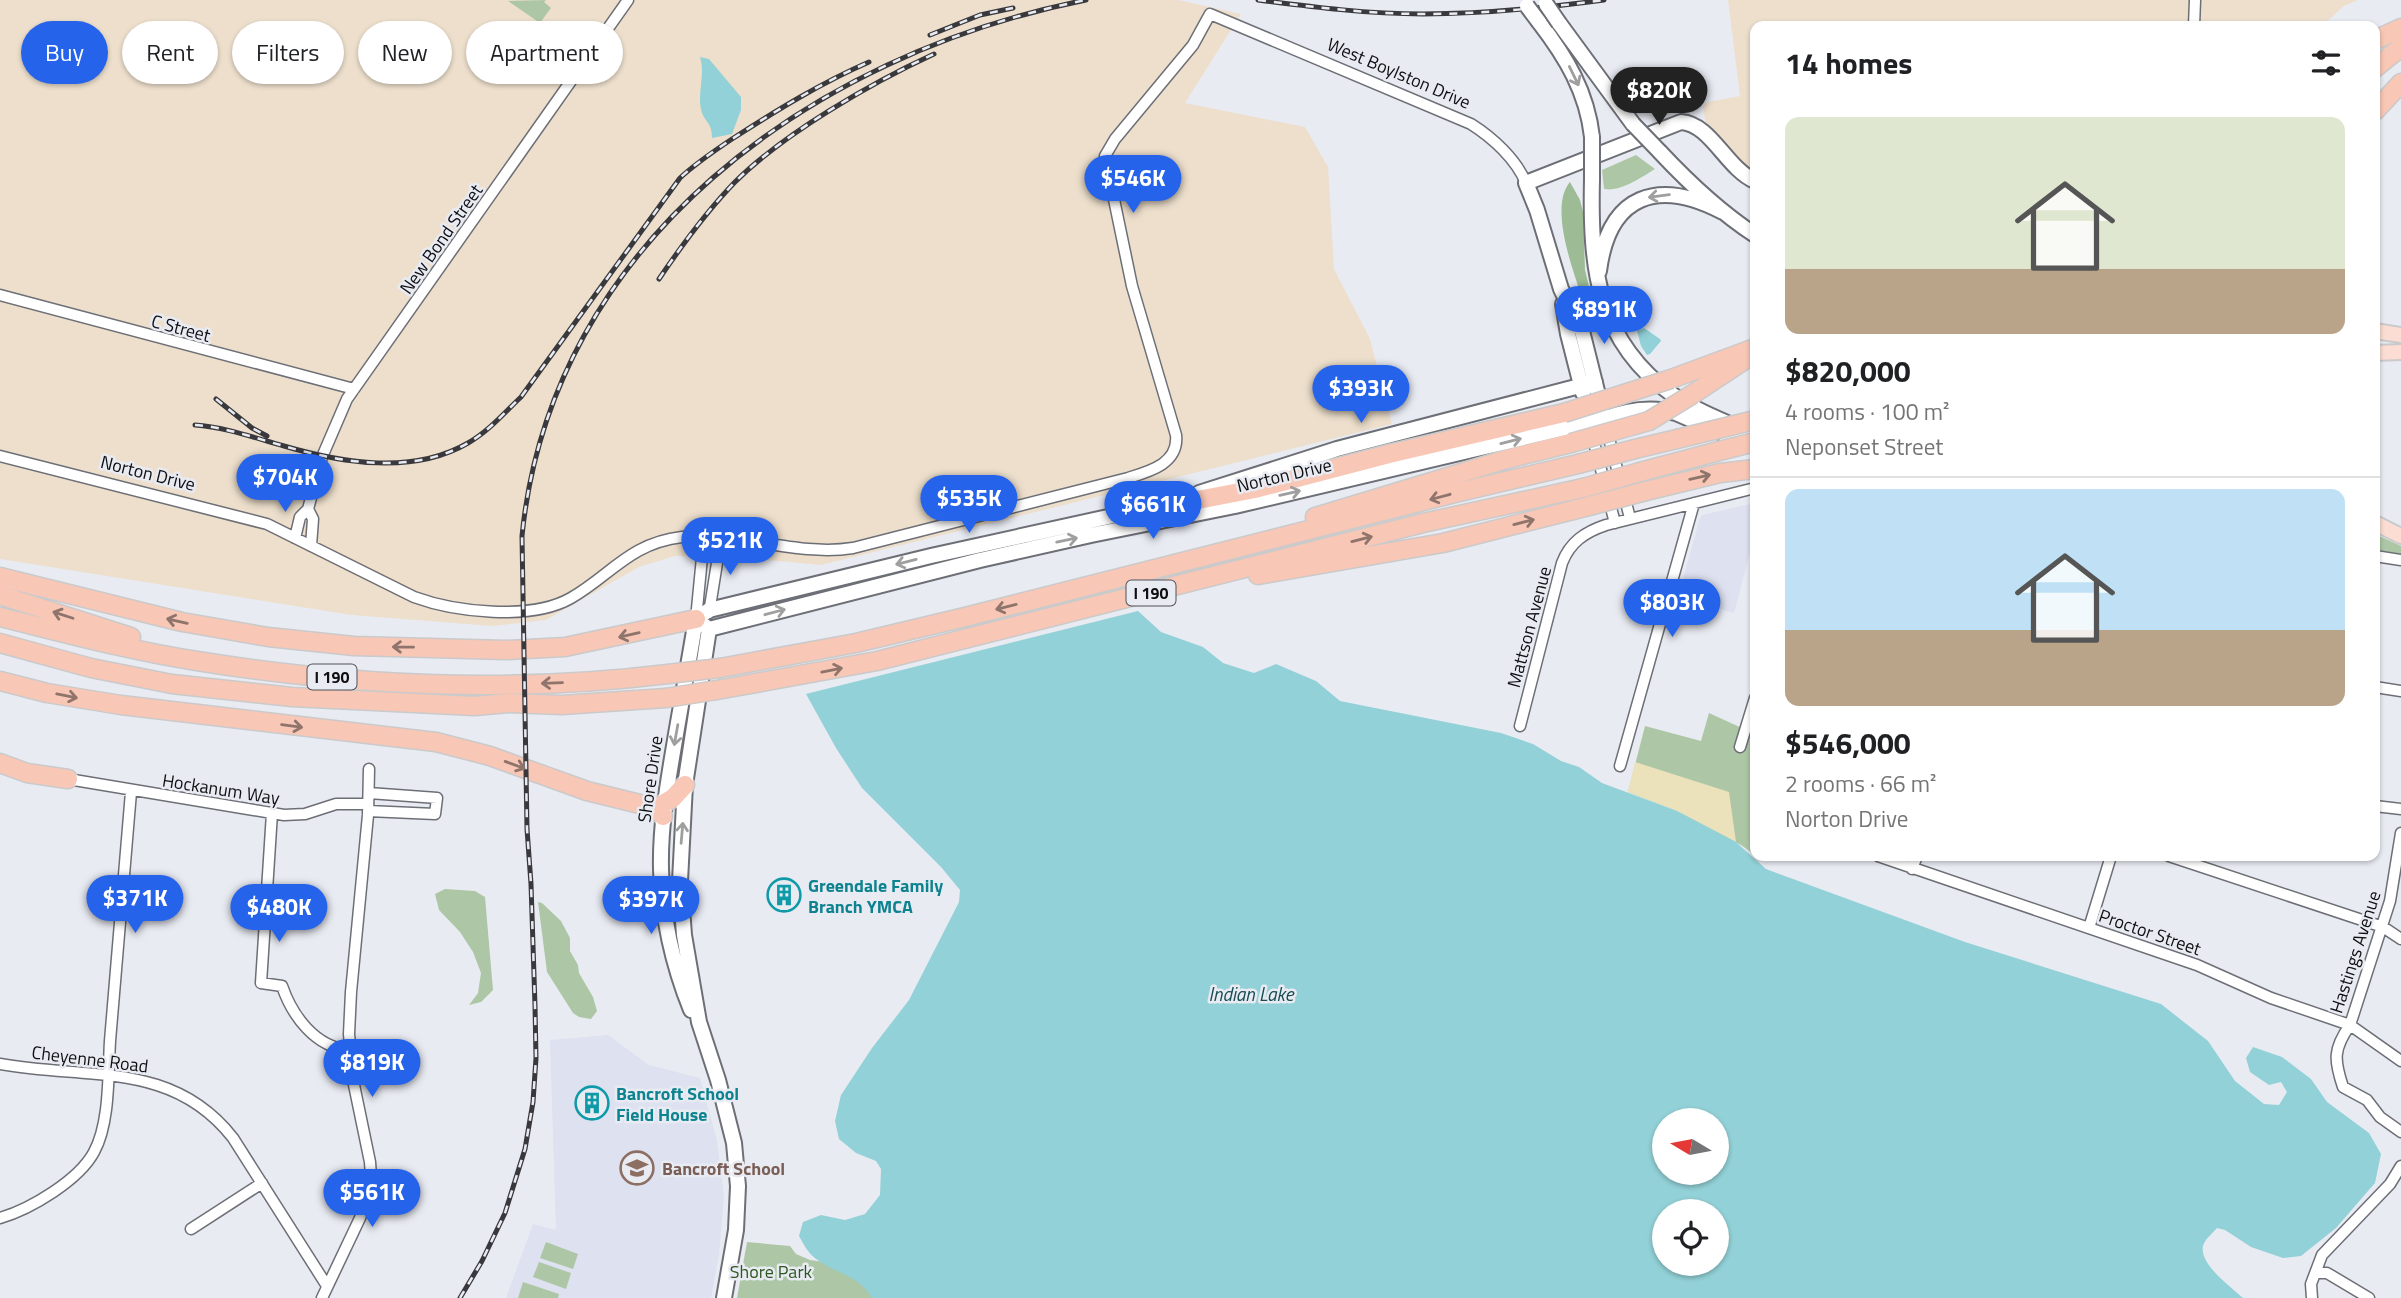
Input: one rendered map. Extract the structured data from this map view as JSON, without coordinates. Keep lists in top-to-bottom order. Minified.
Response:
{"streets":{"highway":["I 190"],"main road":["West Boylston Drive","Norton Drive","Shore Drive"],"street":["New Bond Street","C Street","Mattson Avenue","Hockanum Way","Proctor Street","Hastings Avenue","Cheyenne Road"]},"crossings":[["West Boylston Drive","Norton Drive"],["West Boylston Drive","Mattson Avenue"],["New Bond Street","C Street"],["New Bond Street","Norton Drive"],["Norton Drive","Shore Drive"],["Proctor Street","Hastings Avenue"]],"water":["Indian Lake"],"parks":["Shore Park"],"places":{"building":["Greendale Family Branch YMCA","Bancroft School Field House"],"school or university":["Bancroft School"]},"north":"left","page":{"chip":["Buy","Rent","Filters","New","Apartment"],"heading":"14 homes","price":["$820K","$546K","$891K","$393K","$704K","$535K","$661K","$521K","$803K","$371K","$397K","$480K","$819K","$561K"],"list":[{"name":"$820,000","note":"4 rooms · 100 m² · Neponset Street"},{"name":"$546,000","note":"2 rooms · 66 m² · Norton Drive"}]}}
